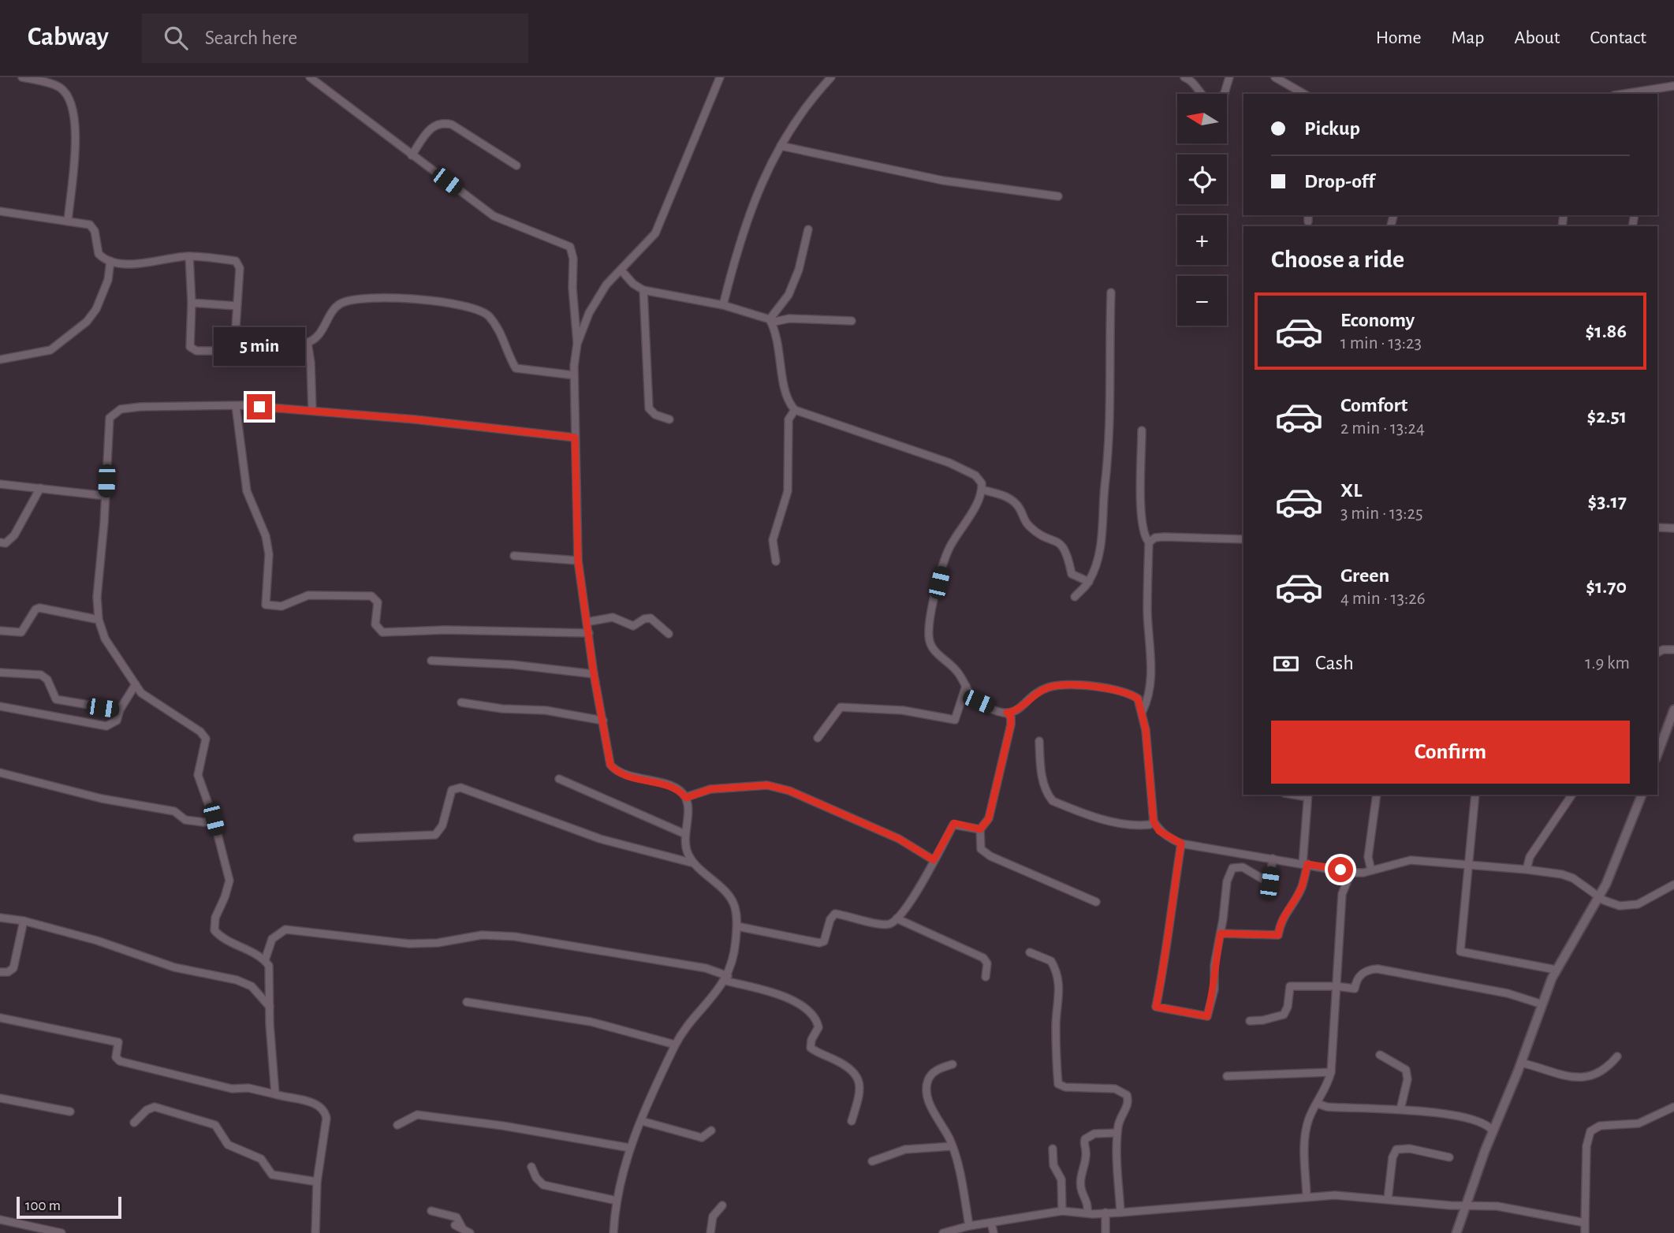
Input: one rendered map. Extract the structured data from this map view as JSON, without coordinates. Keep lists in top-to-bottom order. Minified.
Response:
{"scale_bar":"100 m","north":"left","page":{"header":"Cabway","search":"Search here","nav":["Home","Map","About","Contact"],"map_buttons":["+","−"],"banner":["Pickup","Drop-off"],"heading":"Choose a ride","list":[{"name":"Economy","note":"1 min · 13:23","value":"$1.86"},{"name":"Comfort","note":"2 min · 13:24","value":"$2.51"},{"name":"XL","note":"3 min · 13:25","value":"$3.17"},{"name":"Green","note":"4 min · 13:26","value":"$1.70"}],"bubble":"5 min","pay":["Cash","1.9 km"],"buttons":"Confirm","scale":"100 m"}}
